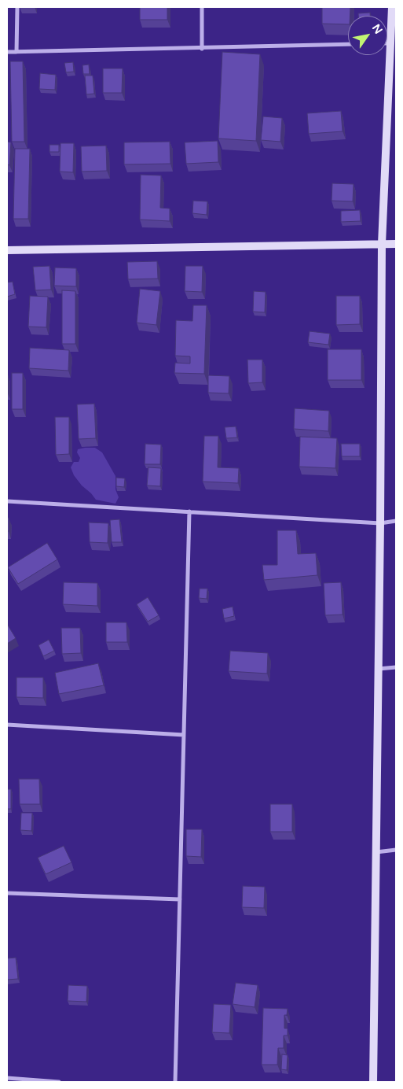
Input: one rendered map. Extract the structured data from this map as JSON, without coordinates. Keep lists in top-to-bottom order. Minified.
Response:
{"north":"top right"}
